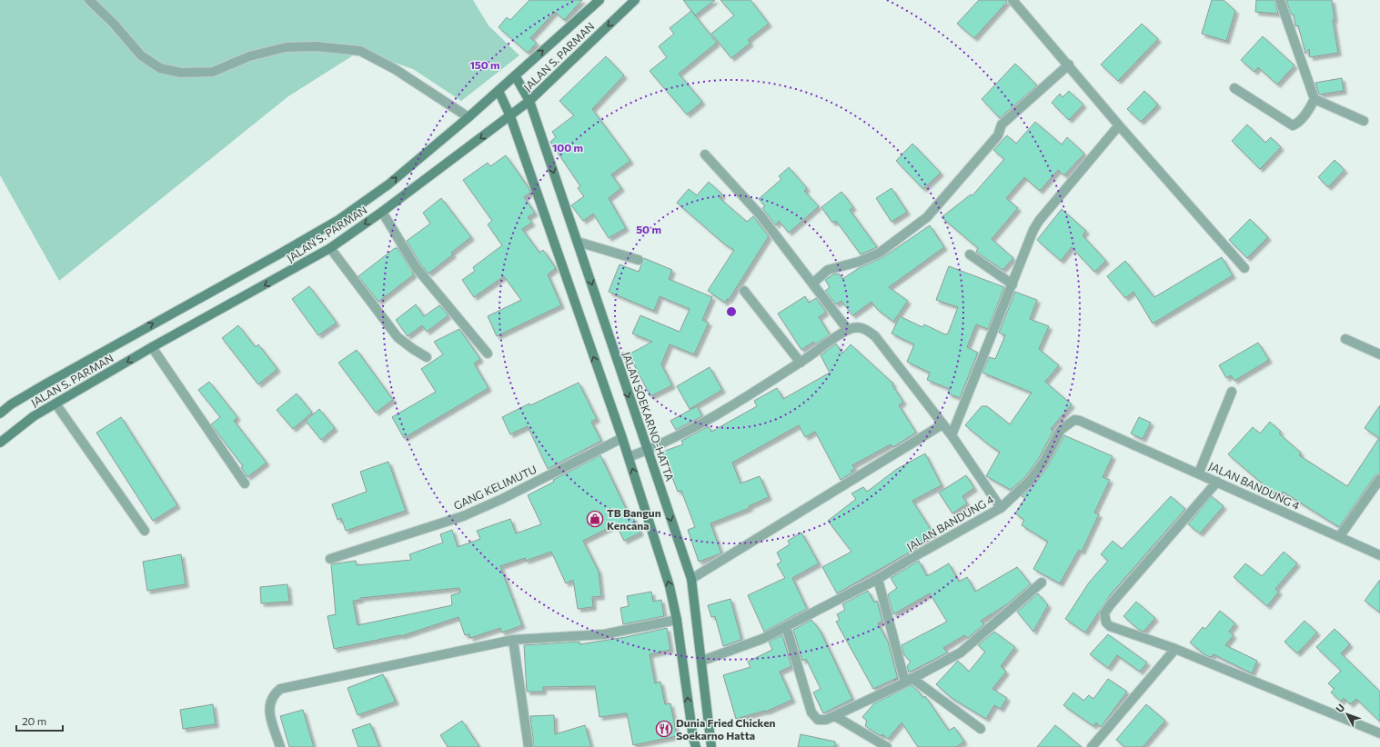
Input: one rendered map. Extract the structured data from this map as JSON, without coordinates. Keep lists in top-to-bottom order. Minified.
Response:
{"streets":{"main road":["JALAN S. PARMAN","JALAN SOEKARNO-HATTA"],"street":["JALAN BANDUNG 4","GANG KELIMUTU"]},"crossings":[["JALAN S. PARMAN","JALAN SOEKARNO-HATTA"],["JALAN SOEKARNO-HATTA","JALAN BANDUNG 4"]],"places":{"shop":["TB Bangun Kencana"],"restaurant":["Dunia Fried Chicken Soekarno Hatta"]},"scale_bar":"20 m","north":"top left","rings":["150 m","100 m","50 m"]}
